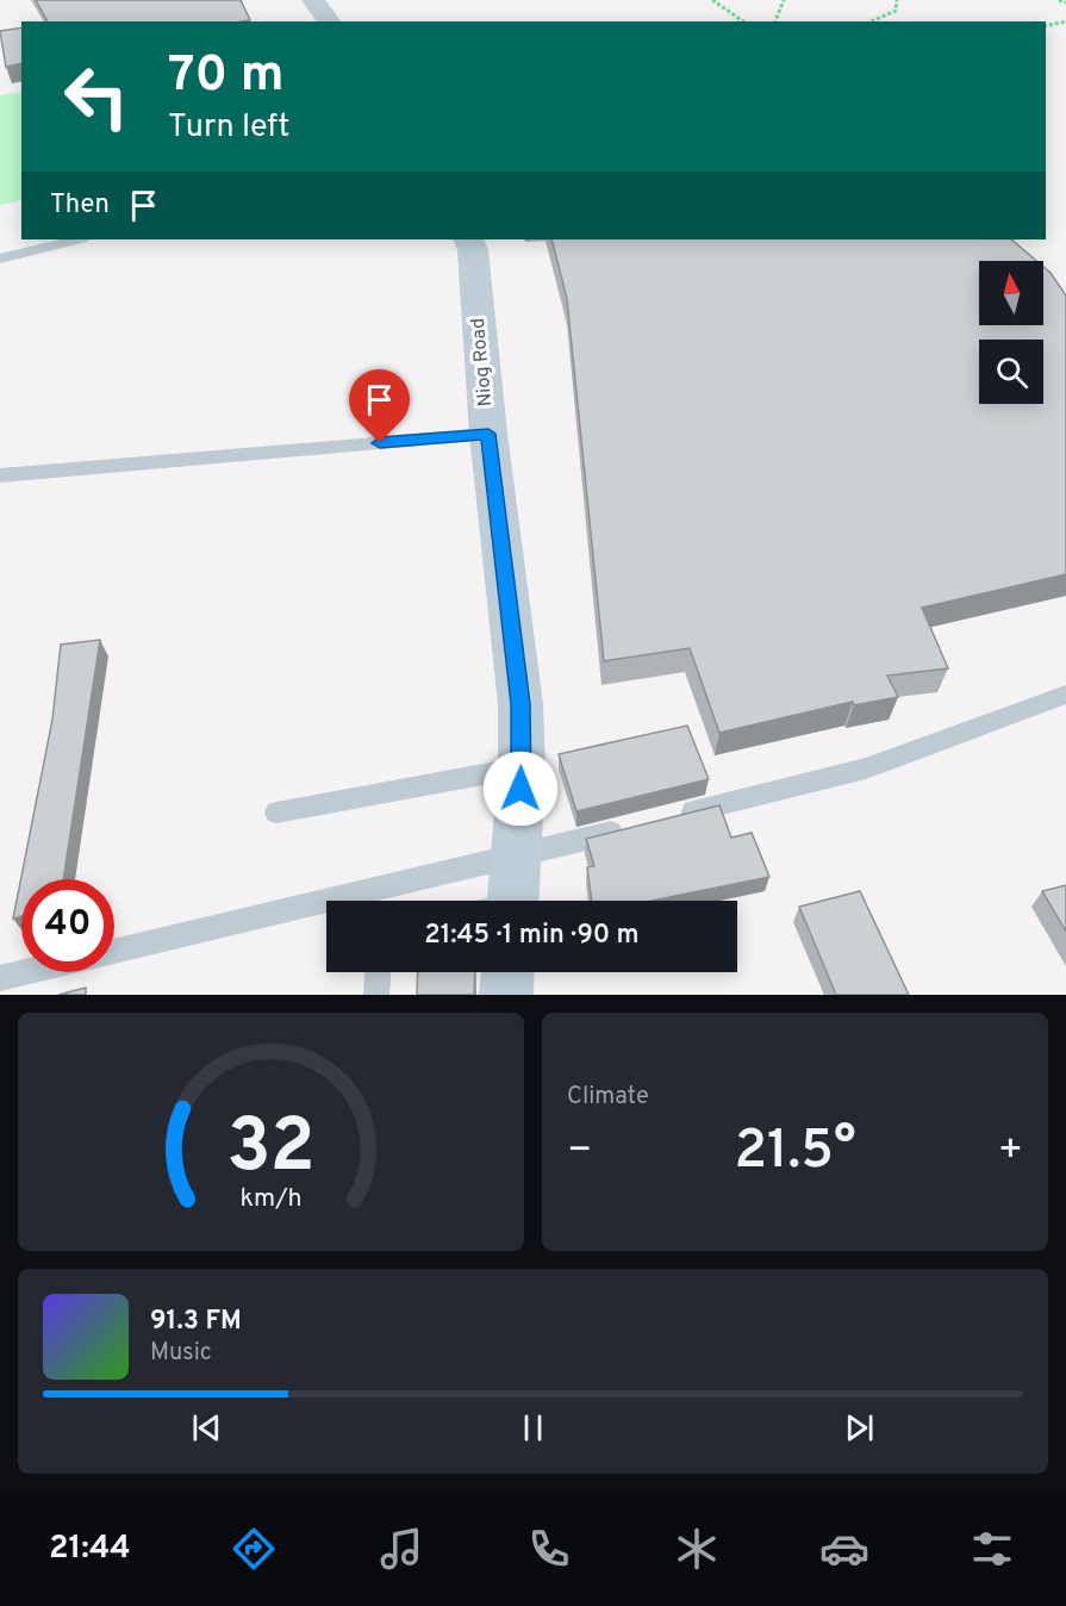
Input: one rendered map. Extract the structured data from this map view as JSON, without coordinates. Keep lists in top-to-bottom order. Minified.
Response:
{"streets":{"street":["Niog Road"]},"north":"top","page":{"turn":["70 m","Turn left"],"then":"Then","limit":"40","trip":"21:45 · 1 min · 90 m","tile":"Climate","heat":["−","21.5°","+"],"song":["91.3 FM","Music"],"tabs":"21:44","gauge":["32","km/h"]}}
